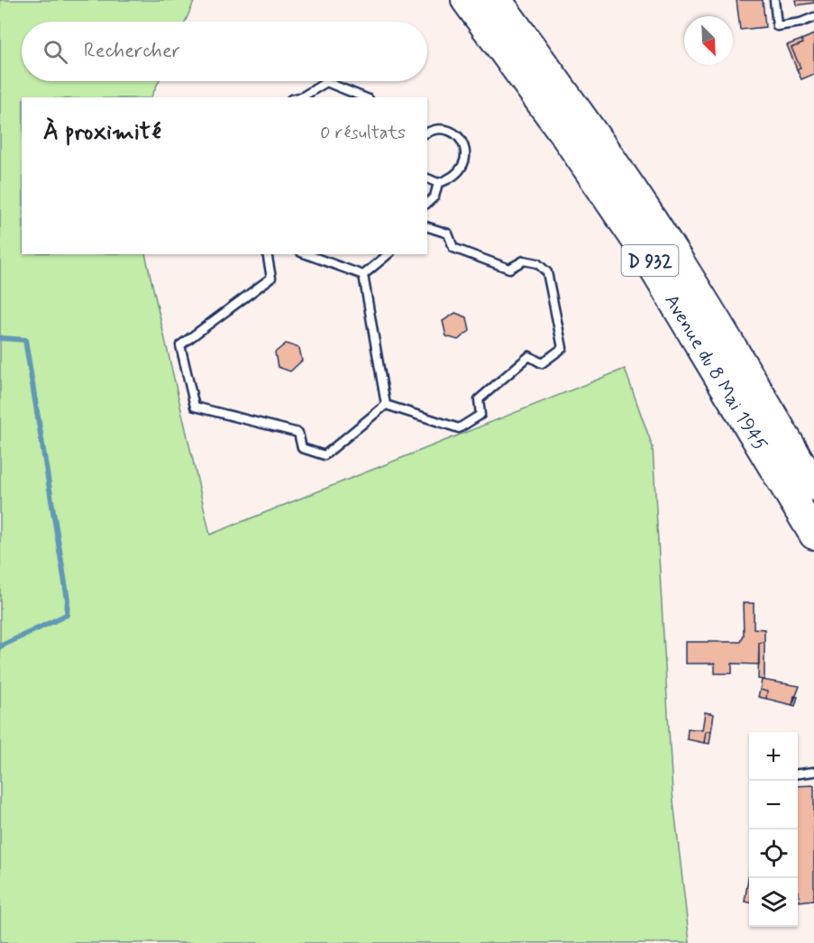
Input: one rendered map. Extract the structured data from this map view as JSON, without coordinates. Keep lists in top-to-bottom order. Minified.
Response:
{"streets":{"highway":["D 932","Avenue du 8 Mai 1945"]},"north":"bottom right","page":{"search":"Rechercher","heading":["À proximité","0 résultats"],"map_buttons":["+","−"]}}
